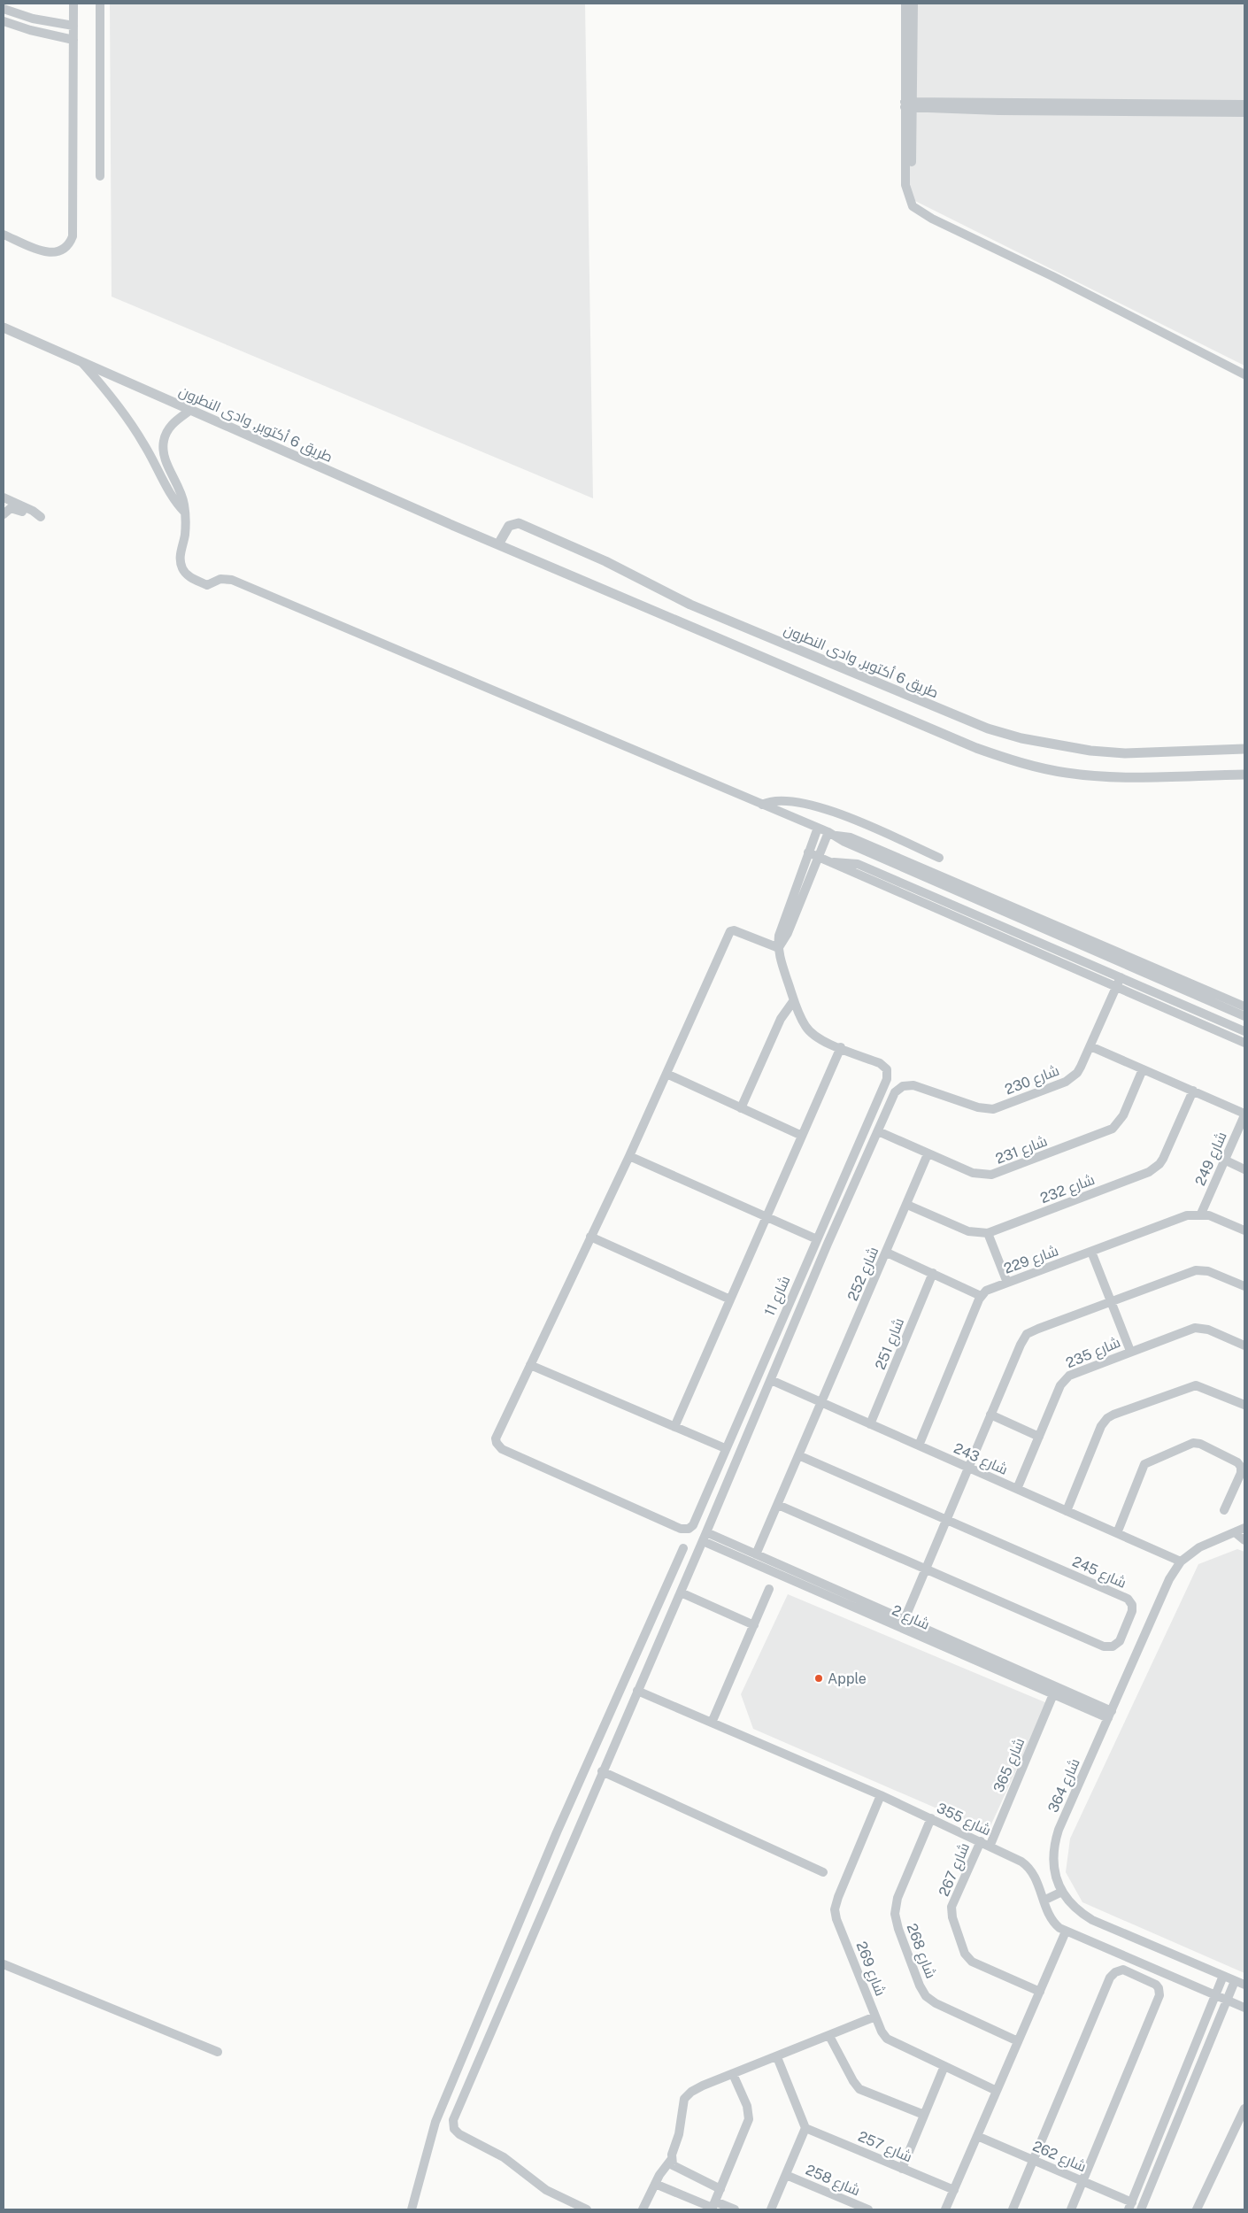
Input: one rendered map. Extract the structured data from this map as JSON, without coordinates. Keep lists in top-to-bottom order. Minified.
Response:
{"streets":{"street":["طريق 6 أكتوبر, وادى النطرون","شارع 230","شارع 231","شارع 249","شارع 232","شارع 229","شارع 252","شارع 11","شارع 251","شارع 235","شارع 243","شارع 245","شارع 2","شارع 365","شارع 364","شارع 355","شارع 267","شارع 268","شارع 269","شارع 257","شارع 262","شارع 258"]},"crossings":[["شارع 230","شارع 11"],["شارع 231","شارع 252"],["شارع 231","شارع 11"],["شارع 249","شارع 229"],["شارع 232","شارع 252"],["شارع 252","شارع 243"],["شارع 252","شارع 245"],["شارع 252","شارع 2"],["شارع 11","شارع 243"],["شارع 11","شارع 2"],["شارع 11","شارع 355"],["شارع 251","شارع 243"],["شارع 235","شارع 243"],["شارع 243","شارع 364"],["شارع 2","شارع 365"],["شارع 2","شارع 364"],["شارع 365","شارع 355"],["شارع 355","شارع 267"],["شارع 355","شارع 268"],["شارع 355","شارع 269"]],"places":["Apple"]}
